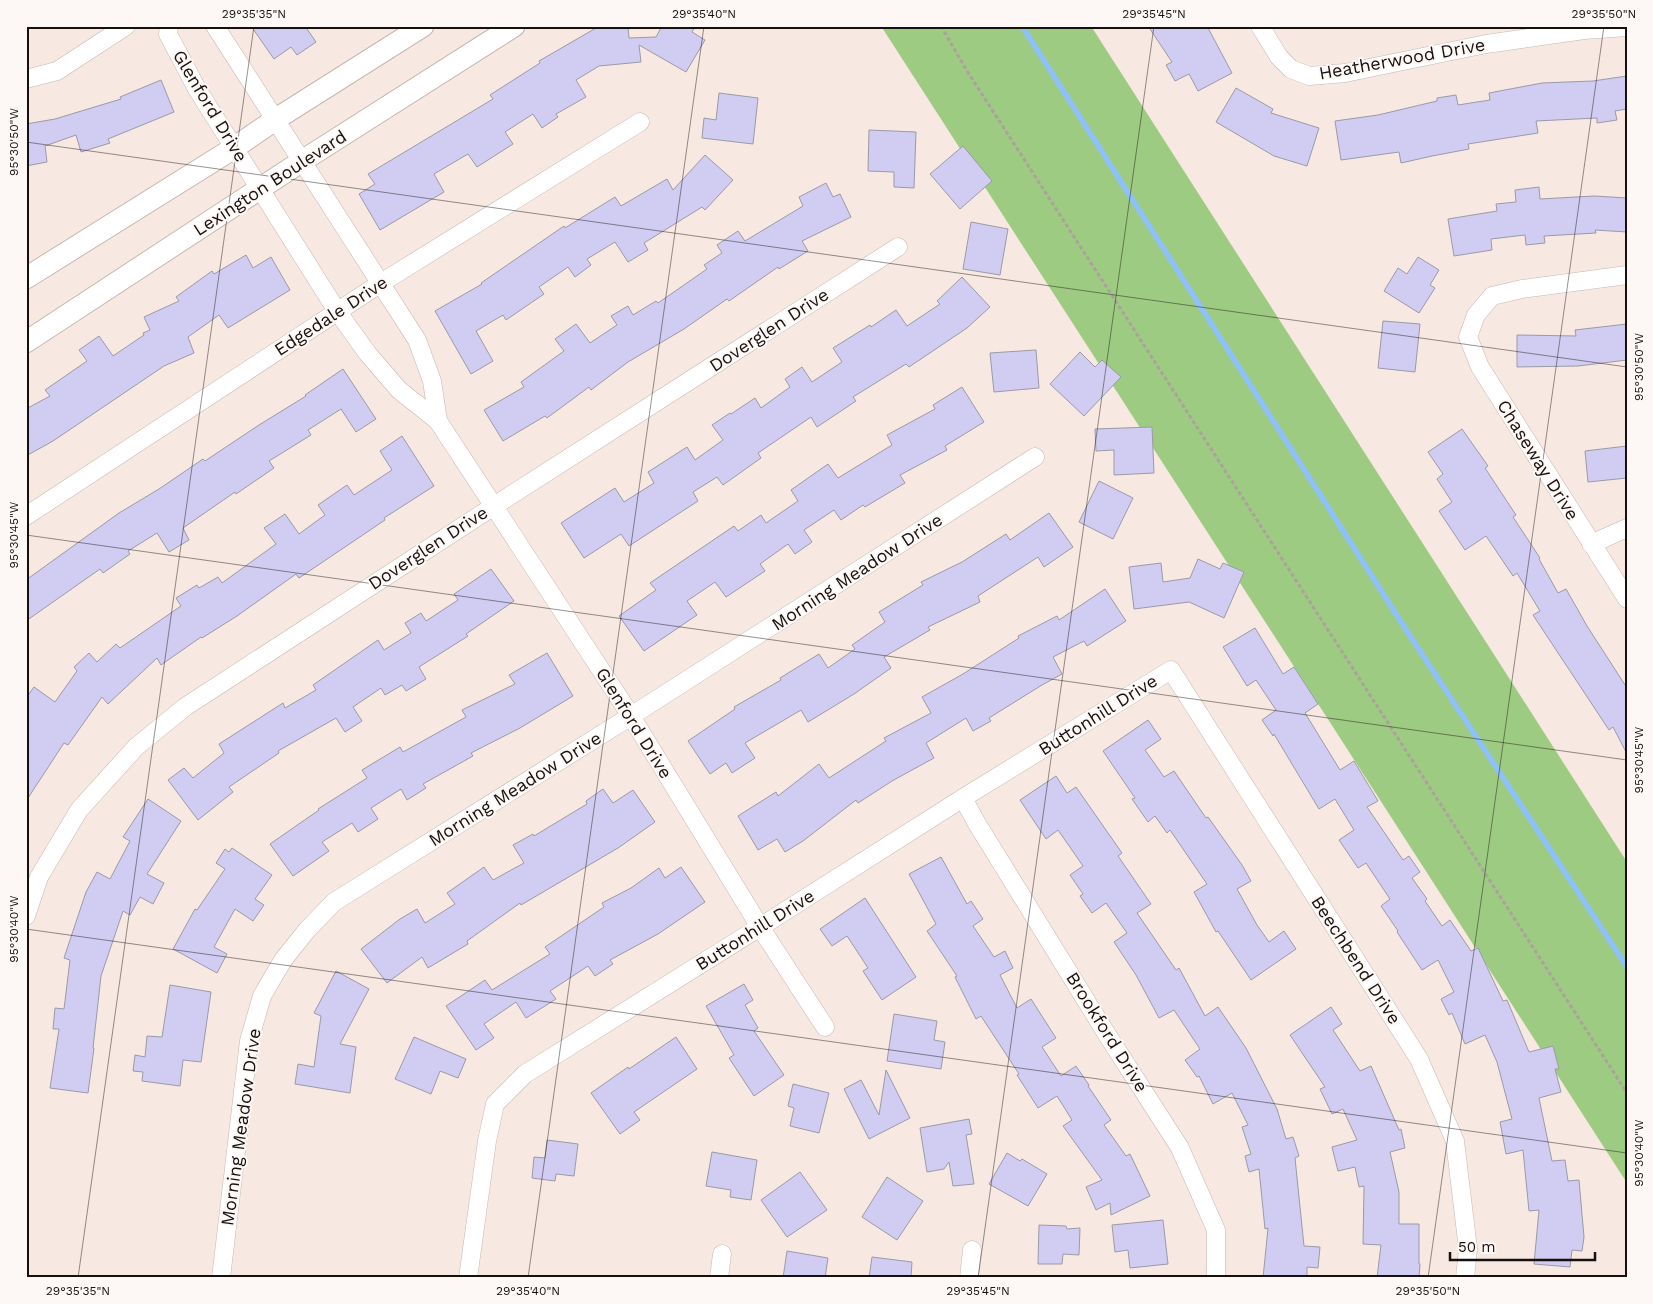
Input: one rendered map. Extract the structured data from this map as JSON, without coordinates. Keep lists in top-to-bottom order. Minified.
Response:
{"streets":{"street":["Heatherwood Drive","Glenford Drive","Lexington Boulevard","Edgedale Drive","Doverglen Drive","Chaseway Drive","Morning Meadow Drive","Buttonhill Drive","Beechbend Drive","Brookford Drive"]},"crossings":[["Glenford Drive","Lexington Boulevard"],["Glenford Drive","Edgedale Drive"],["Glenford Drive","Doverglen Drive"],["Glenford Drive","Morning Meadow Drive"],["Glenford Drive","Buttonhill Drive"],["Buttonhill Drive","Beechbend Drive"],["Buttonhill Drive","Brookford Drive"]],"scale_bar":"50 m","coordinates":["29°35'35\"N","29°35'40\"N","29°35'45\"N","29°35'50\"N","95°30'50\"W","95°30'45\"W","95°30'40\"W"]}
